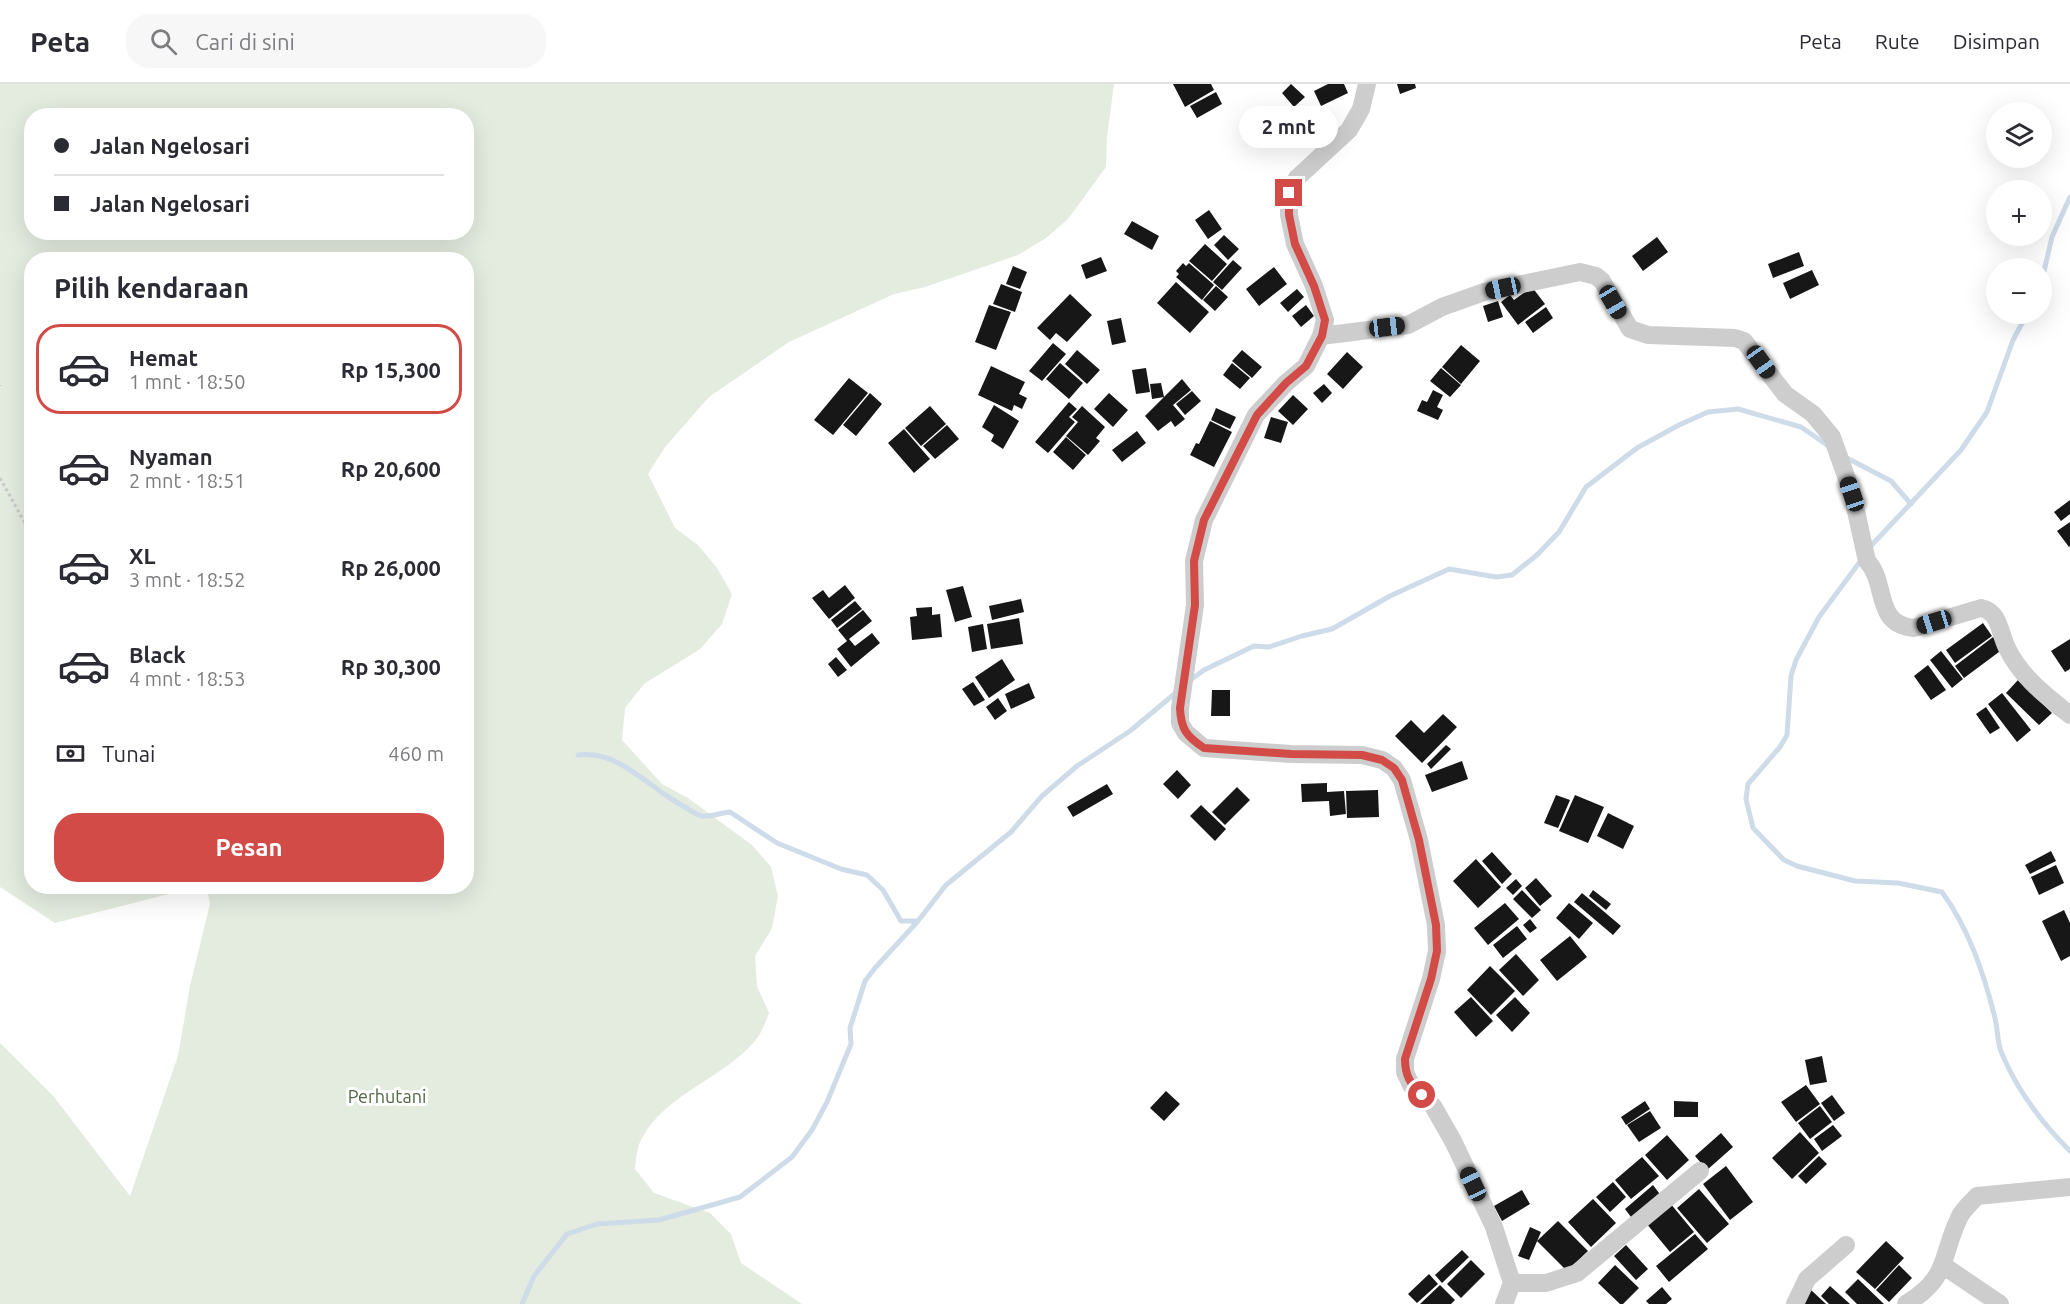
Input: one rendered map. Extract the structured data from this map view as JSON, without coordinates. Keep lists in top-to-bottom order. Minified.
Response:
{"parks":["Perhutani"],"page":{"header":"Peta","search":"Cari di sini","nav":["Peta","Rute","Disimpan"],"map_buttons":["+","−"],"bubble":"2 mnt","banner":["Jalan Ngelosari","Jalan Ngelosari"],"heading":"Pilih kendaraan","list":[{"name":"Hemat","note":"1 mnt · 18:50","value":"Rp 15,300"},{"name":"Nyaman","note":"2 mnt · 18:51","value":"Rp 20,600"},{"name":"XL","note":"3 mnt · 18:52","value":"Rp 26,000"},{"name":"Black","note":"4 mnt · 18:53","value":"Rp 30,300"}],"pay":["Tunai","460 m"],"buttons":"Pesan"}}
